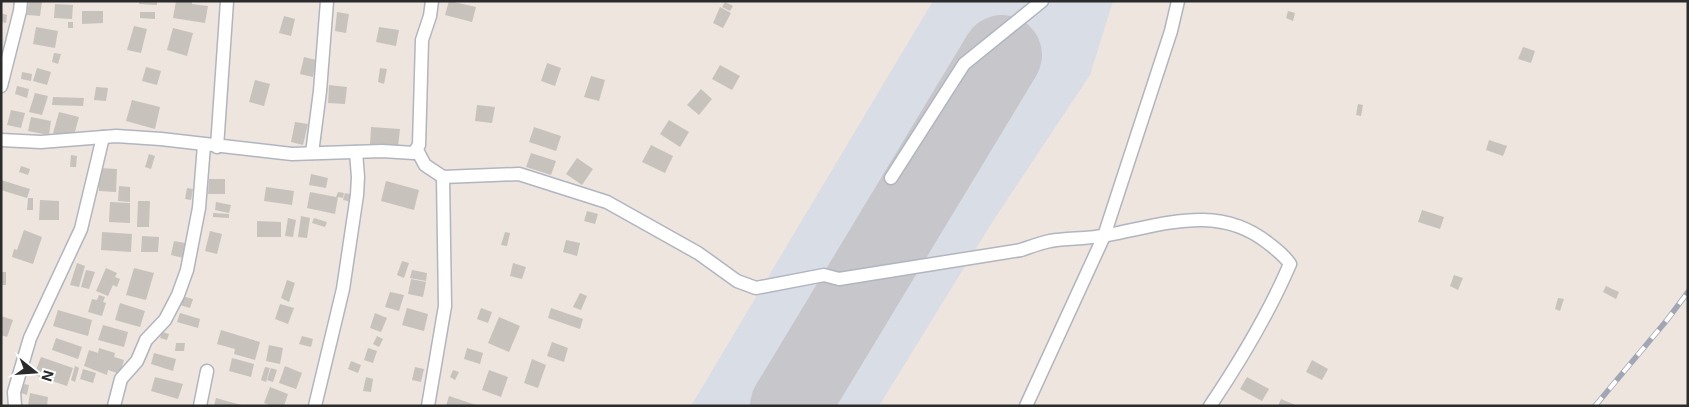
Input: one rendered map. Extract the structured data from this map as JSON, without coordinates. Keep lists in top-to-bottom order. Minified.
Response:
{"north":"right"}
